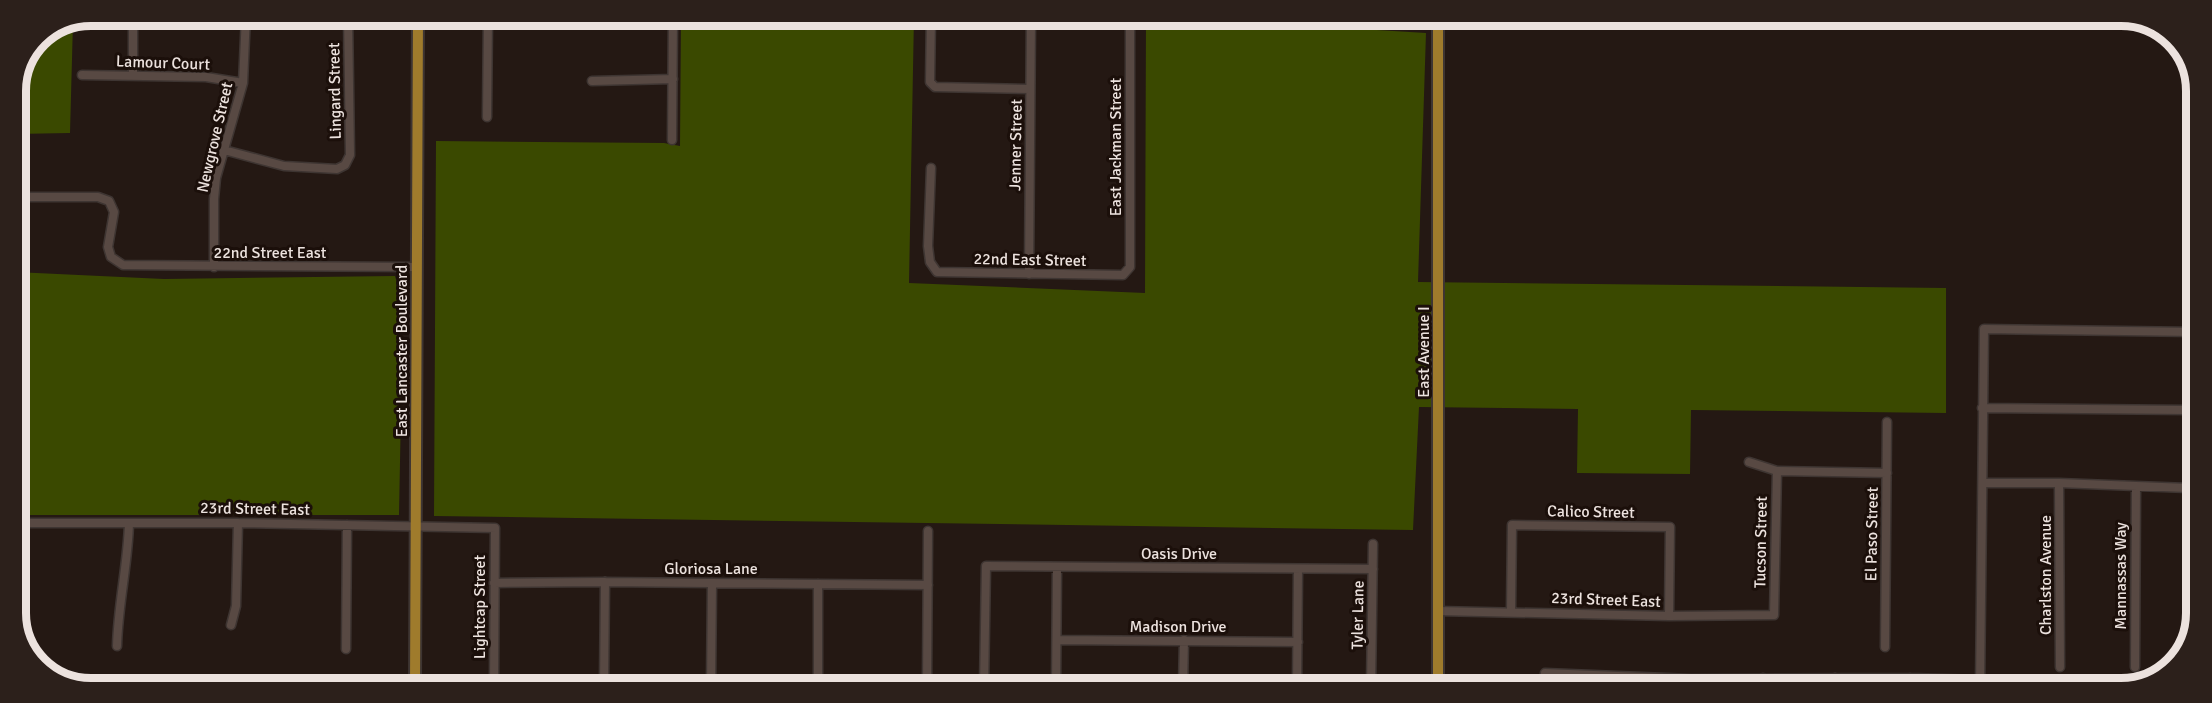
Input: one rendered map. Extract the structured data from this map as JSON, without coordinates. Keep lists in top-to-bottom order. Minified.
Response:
{"streets":{"main road":["East Lancaster Boulevard","East Avenue I"],"street":["Lamour Court","Lingard Street","Newgrove Street","Jenner Street","East Jackman Street","22nd Street East","22nd East Street","23rd Street East","Calico Street","El Paso Street","Tucson Street","Oasis Drive","Gloriosa Lane","Charlston Avenue","Mannassas Way","Lightcap Street","Tyler Lane","Madison Drive"]},"crossings":[["Lamour Court","Newgrove Street"],["Lingard Street","Newgrove Street"],["Newgrove Street","22nd Street East"],["Jenner Street","22nd East Street"],["East Jackman Street","22nd East Street"],["22nd Street East","East Lancaster Boulevard"],["East Lancaster Boulevard","23rd Street East"],["East Avenue I","23rd Street East"],["23rd Street East","Calico Street"],["23rd Street East","Tucson Street"],["23rd Street East","Lightcap Street"],["Oasis Drive","Tyler Lane"],["Gloriosa Lane","Lightcap Street"]]}
